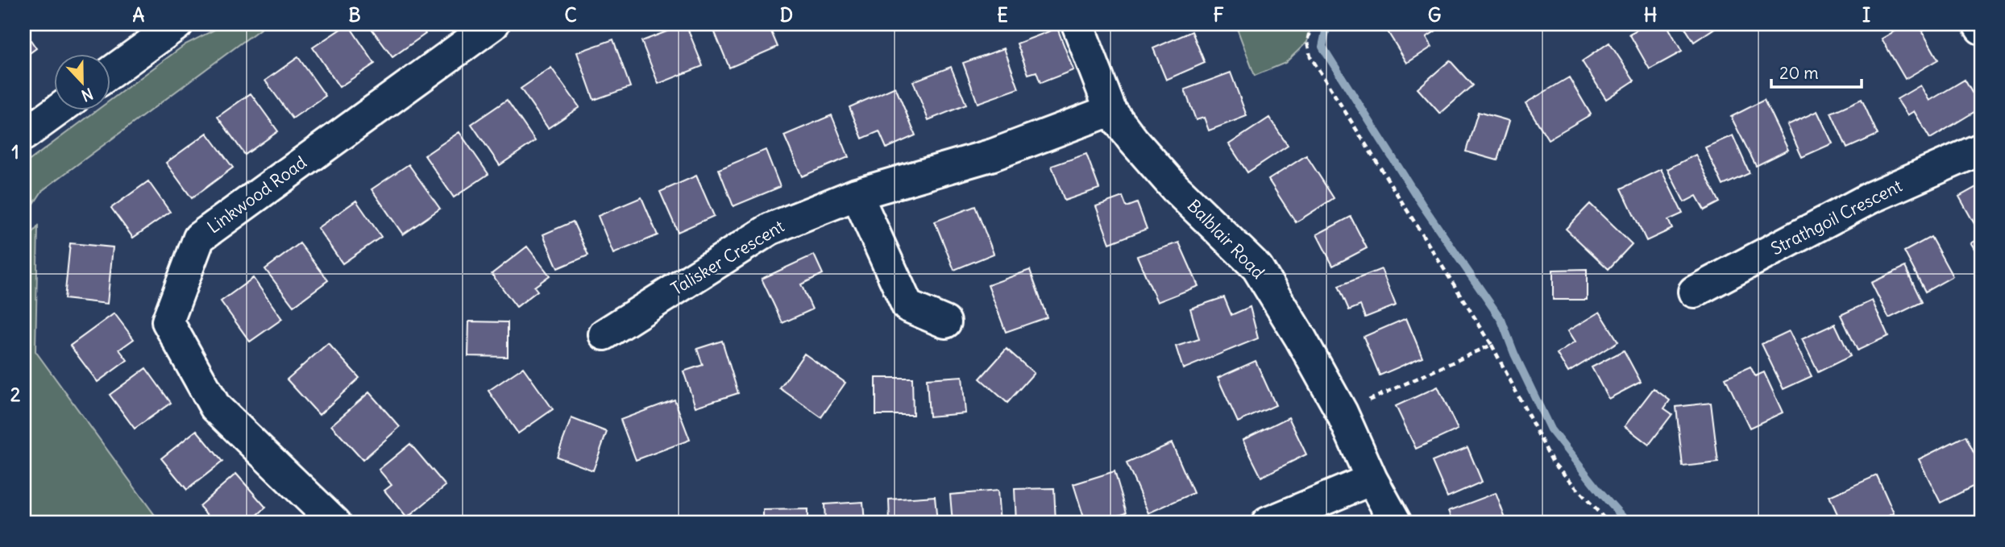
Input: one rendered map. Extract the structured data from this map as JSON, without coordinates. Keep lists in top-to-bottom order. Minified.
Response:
{"streets":{"street":["Linkwood Road","Strathgoil Crescent","Balblair Road","Talisker Crescent"]},"crossings":[["Balblair Road","Talisker Crescent"]],"scale_bar":"20 m","north":"bottom","grid":{"columns":["A","B","C","D","E","F","G","H","I"],"rows":["1","2"]}}
